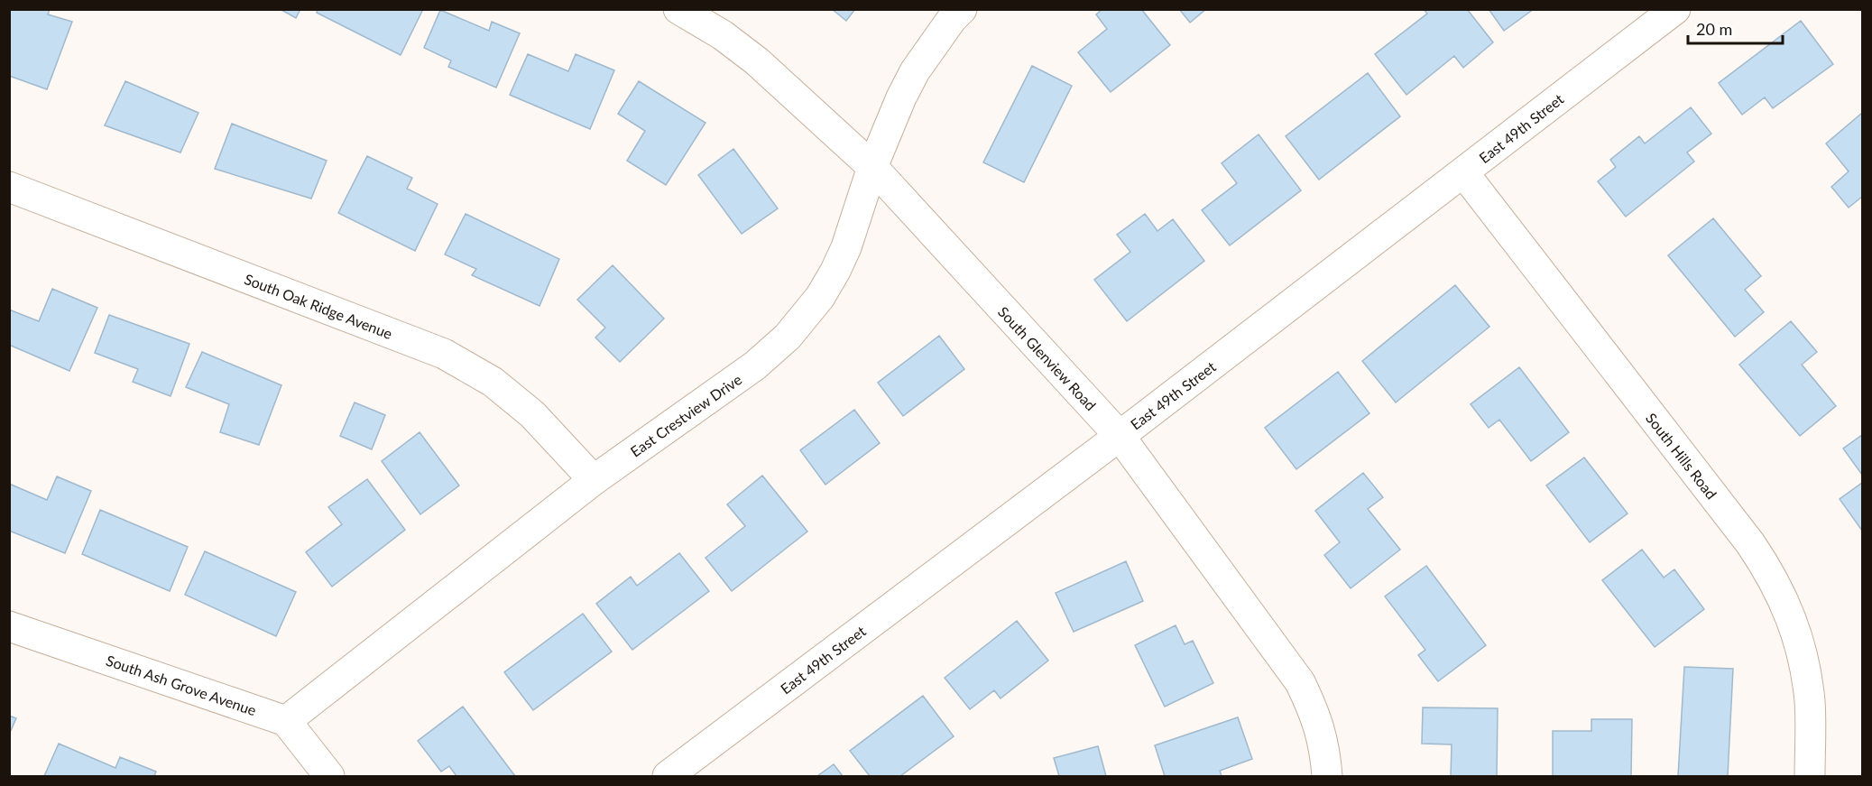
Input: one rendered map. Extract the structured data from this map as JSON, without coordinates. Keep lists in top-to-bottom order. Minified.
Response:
{"streets":{"street":["East 49th Street","South Oak Ridge Avenue","South Glenview Road","East Crestview Drive","South Hills Road","South Ash Grove Avenue"]},"crossings":[["East 49th Street","South Glenview Road"],["East 49th Street","South Hills Road"],["South Oak Ridge Avenue","East Crestview Drive"],["South Glenview Road","East Crestview Drive"],["East Crestview Drive","South Ash Grove Avenue"]],"scale_bar":"20 m"}
